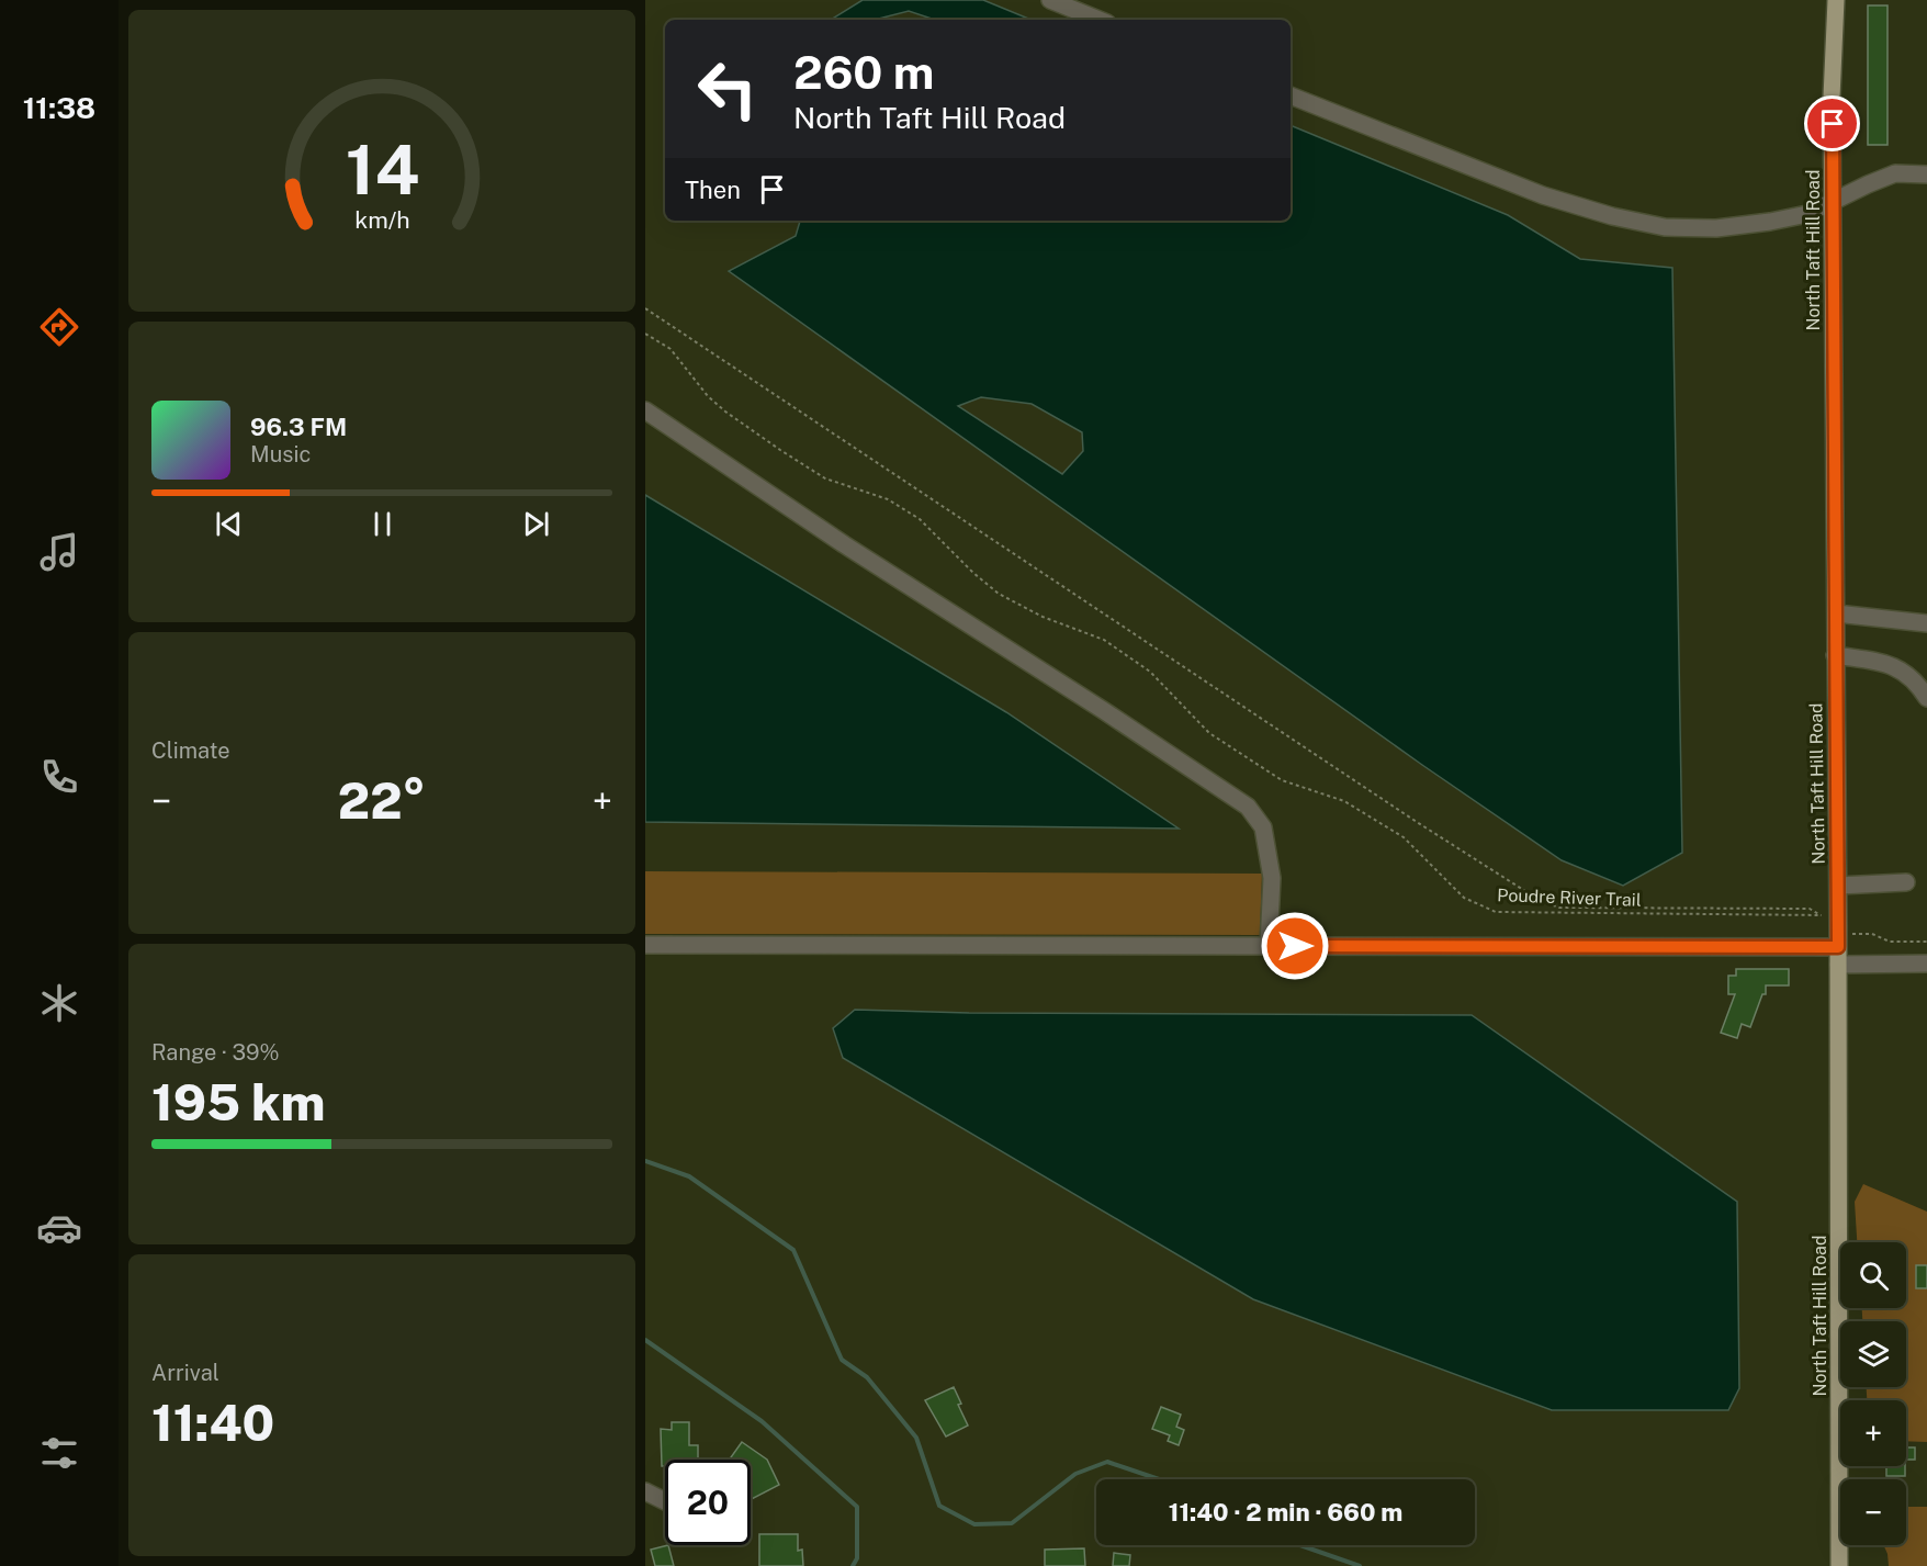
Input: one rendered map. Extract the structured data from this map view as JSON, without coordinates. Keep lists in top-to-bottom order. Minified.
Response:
{"streets":{"main road":["North Taft Hill Road"],"path":["Poudre River Trail"]},"page":{"tabs":"11:38","turn":["260 m","North Taft Hill Road"],"then":"Then","song":["96.3 FM","Music"],"tile":["Climate",["Range · 39%","195 km"],["Arrival","11:40"]],"heat":["−","22°","+"],"map_buttons":["+","−"],"limit":"20","trip":"11:40 · 2 min · 660 m","gauge":["14","km/h"]}}
